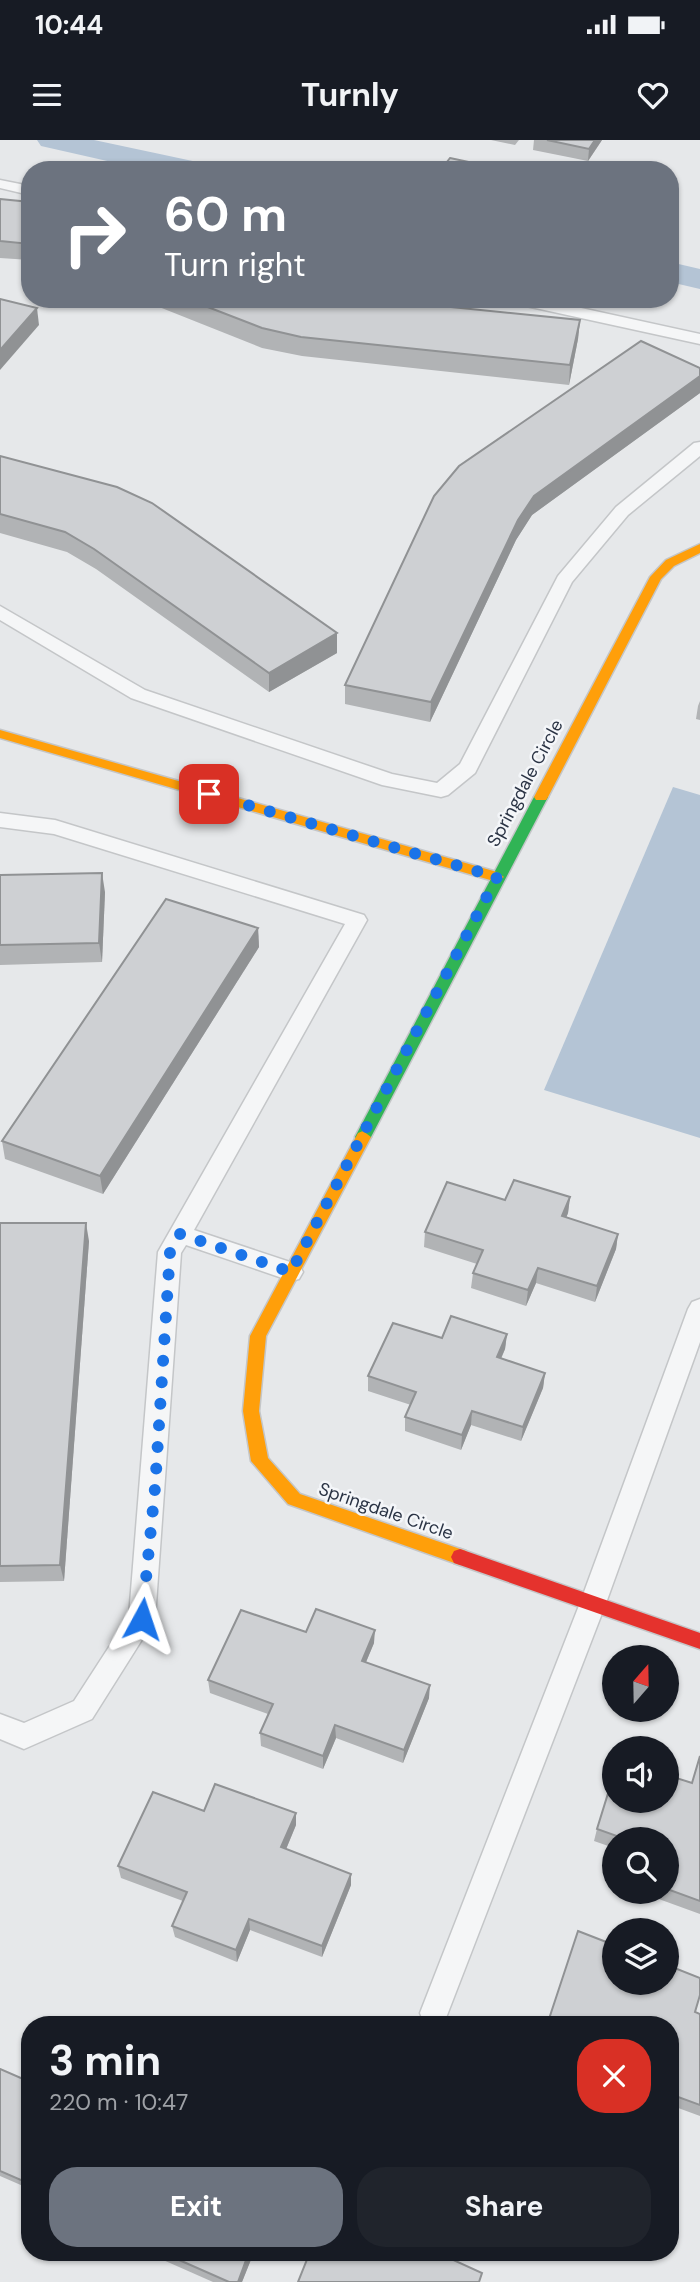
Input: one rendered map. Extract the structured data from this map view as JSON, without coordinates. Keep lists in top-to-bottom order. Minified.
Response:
{"streets":{"street":["Springdale Circle"]},"north":"top","page":{"status":"10:44","header":"Turnly","turn":["60 m","Turn right"],"heading":["3 min","220 m · 10:47"],"buttons":["Exit","Share"]}}
